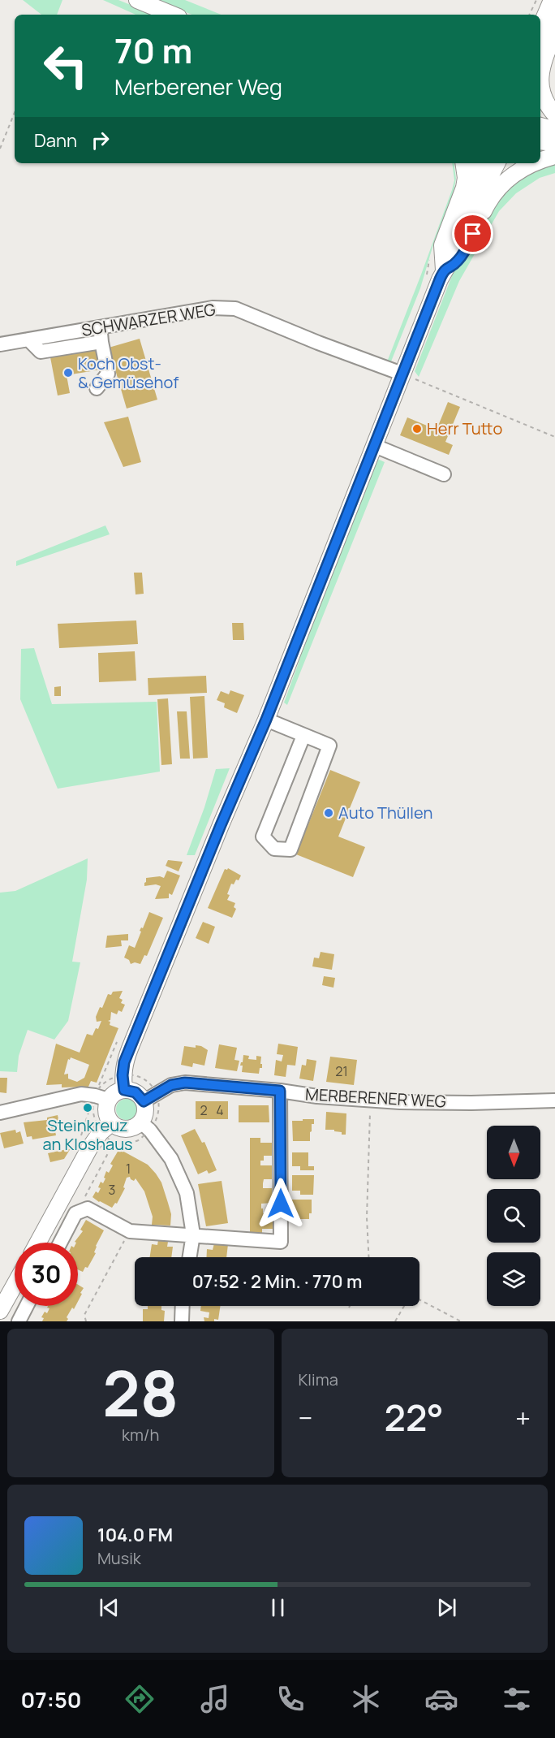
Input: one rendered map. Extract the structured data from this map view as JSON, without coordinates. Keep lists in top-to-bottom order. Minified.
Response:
{"streets":{"street":["SCHWARZER WEG","MERBERENER WEG"]},"places":["Koch Obst- & Gemüsehof","Herr Tutto","Auto Thüllen","Steinkreuz an Kloshaus"],"house_numbers":["21","2","4","1","3"],"north":"bottom","page":{"turn":["70 m","Merberener Weg"],"then":"Dann","limit":"30","trip":"07:52 · 2 Min. · 770 m","tile":[["28","km/h"],"Klima"],"heat":["−","22°","+"],"song":["104.0 FM","Musik"],"tabs":"07:50"}}
